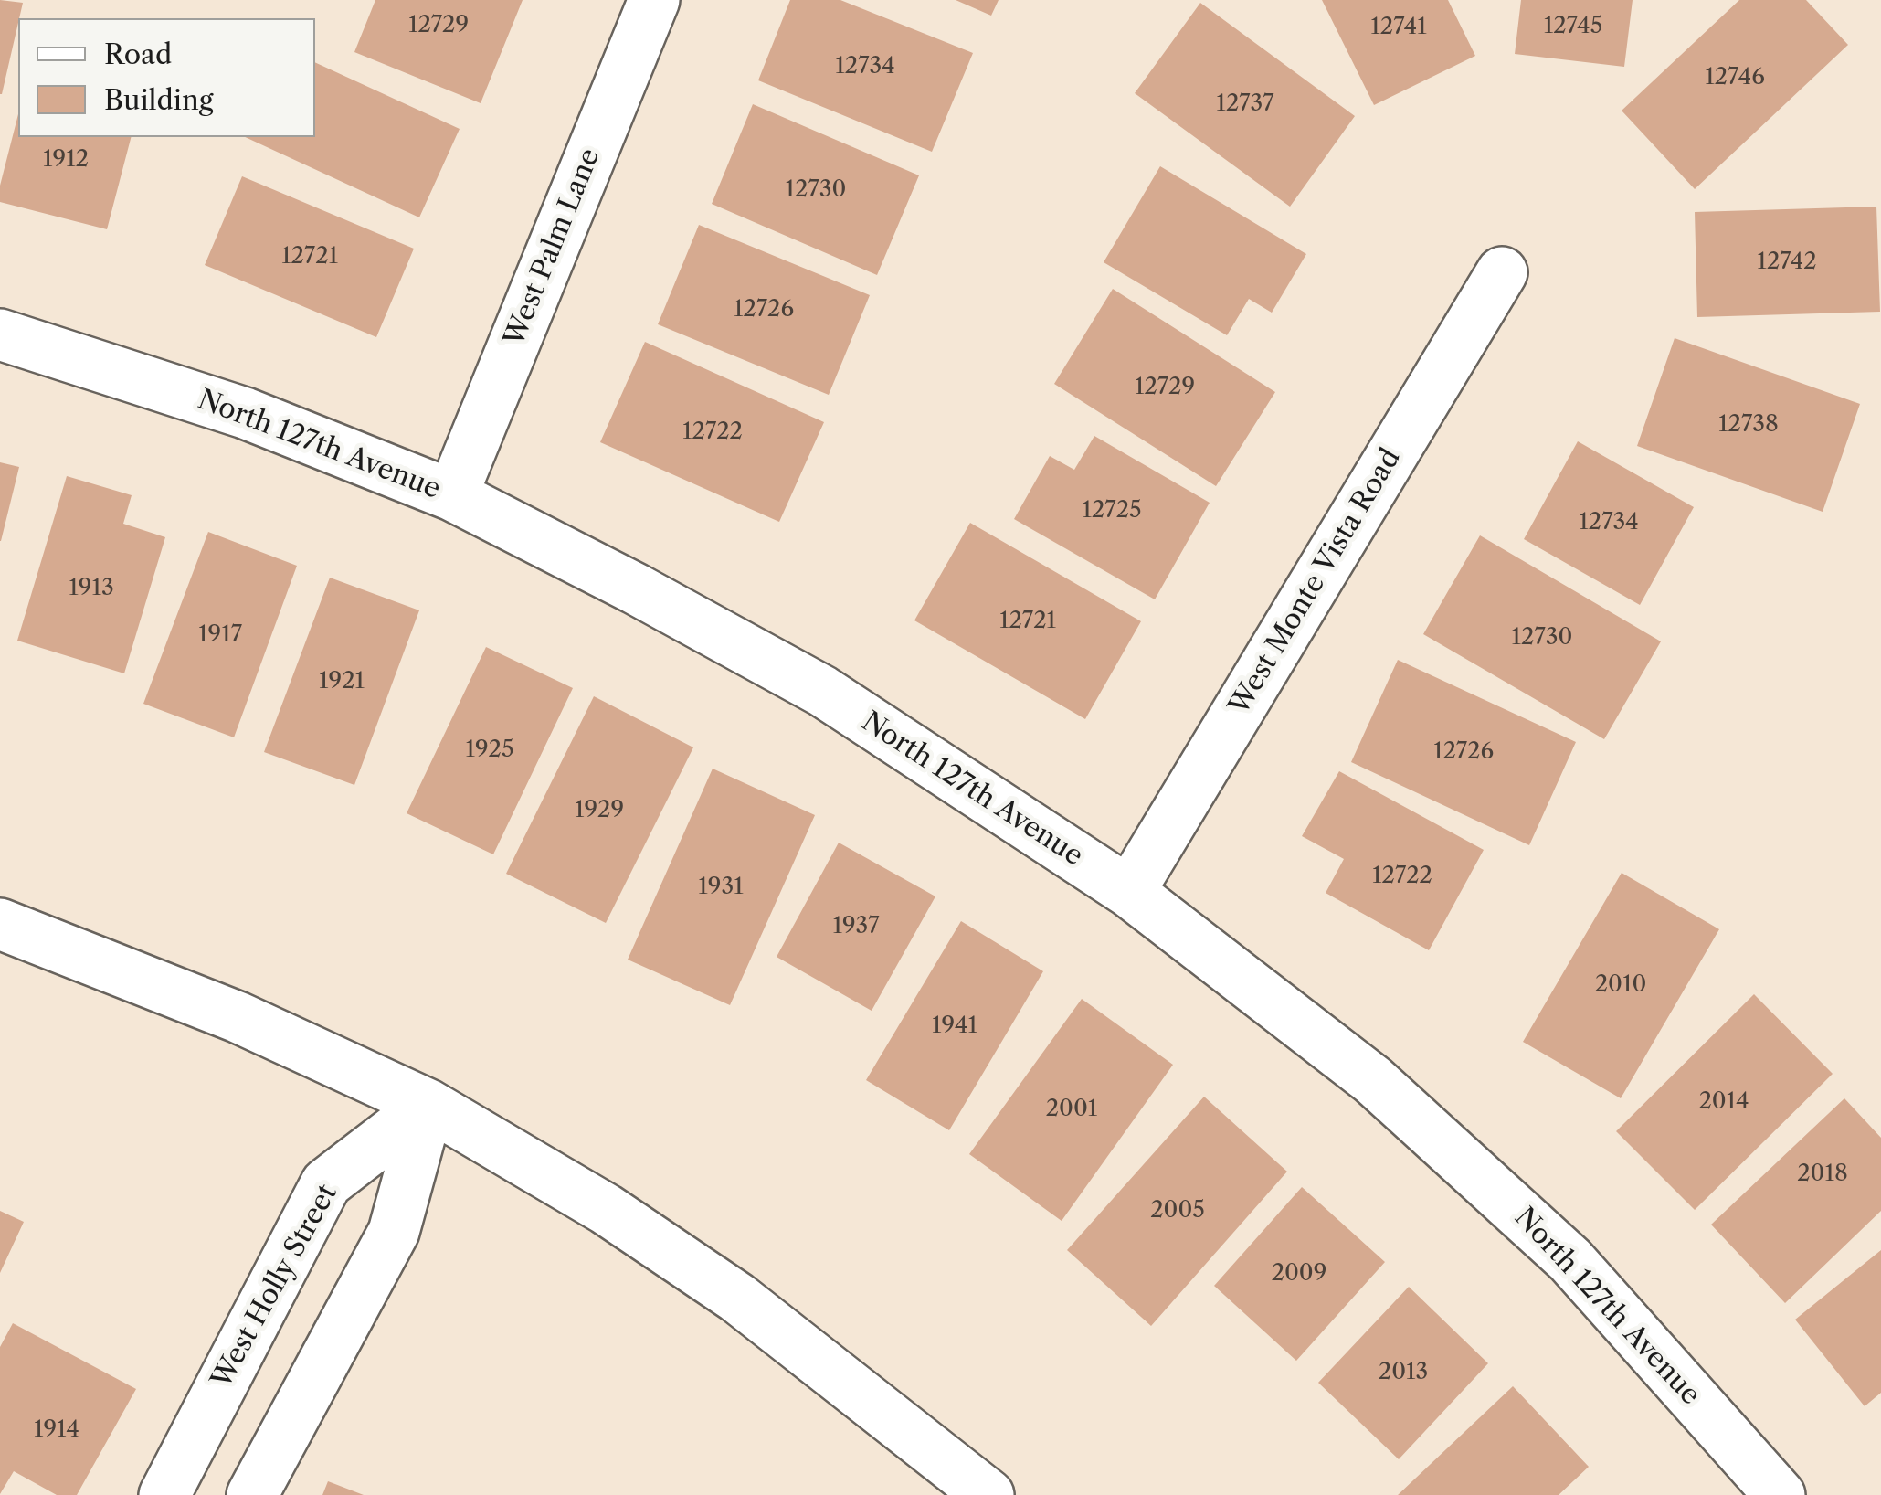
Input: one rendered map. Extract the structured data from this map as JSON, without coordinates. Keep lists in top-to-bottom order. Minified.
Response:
{"streets":{"street":["West Palm Lane","North 127th Avenue","West Monte Vista Road","West Holly Street"]},"crossings":[["West Palm Lane","North 127th Avenue"],["North 127th Avenue","West Monte Vista Road"]],"house_numbers":["12729","12745","12741","12734","12746","12737","1912","12730","12721","12742","12726","12729","12738","12722","12725","12734","1913","12721","1917","12730","1921","1925","12726","1929","12722","1931","1937","2010","1941","2014","2001","2018","2005","2009","2013","1914"],"legend":["Road","Building"]}
